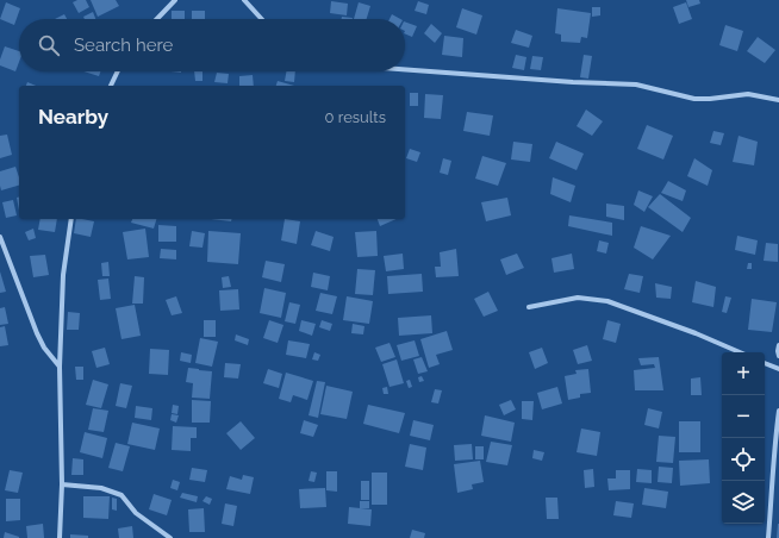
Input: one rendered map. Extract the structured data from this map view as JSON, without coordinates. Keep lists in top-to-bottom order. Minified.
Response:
{"page":{"search":"Search here","heading":["Nearby","0 results"],"map_buttons":["+","−"]}}
